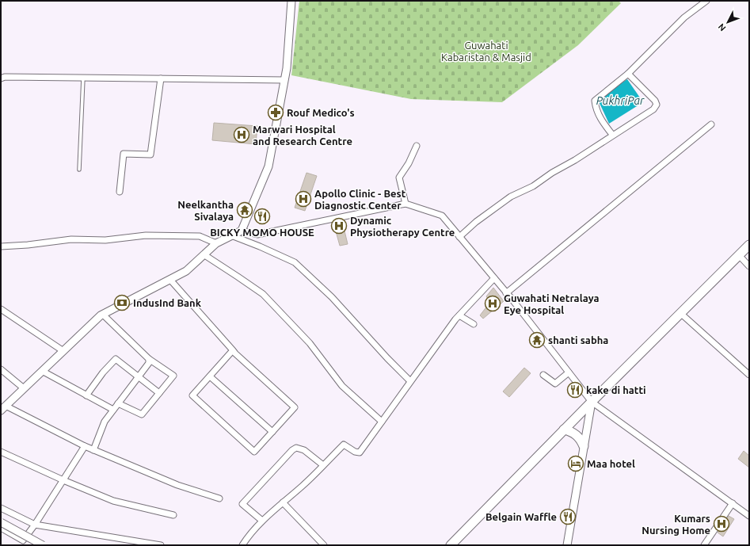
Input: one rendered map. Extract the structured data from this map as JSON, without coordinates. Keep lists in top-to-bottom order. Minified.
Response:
{"water":["PukhriPar"],"parks":["Guwahati Kabaristan & Masjid"],"places":{"pharmacy":["Rouf Medico's"],"hospital":["Marwari Hospital and Research Centre","Apollo Clinic - Best Diagnostic Center","Dynamic Physiotherapy Centre","Guwahati Netralaya Eye Hospital","Kumars Nursing Home"],"temple":["Neelkantha Sivalaya","shanti sabha"],"restaurant":["BICKY MOMO HOUSE","kake di hatti","Belgain Waffle"],"bank":["IndusInd Bank"],"hotel":["Maa hotel"]},"north":"bottom left"}
